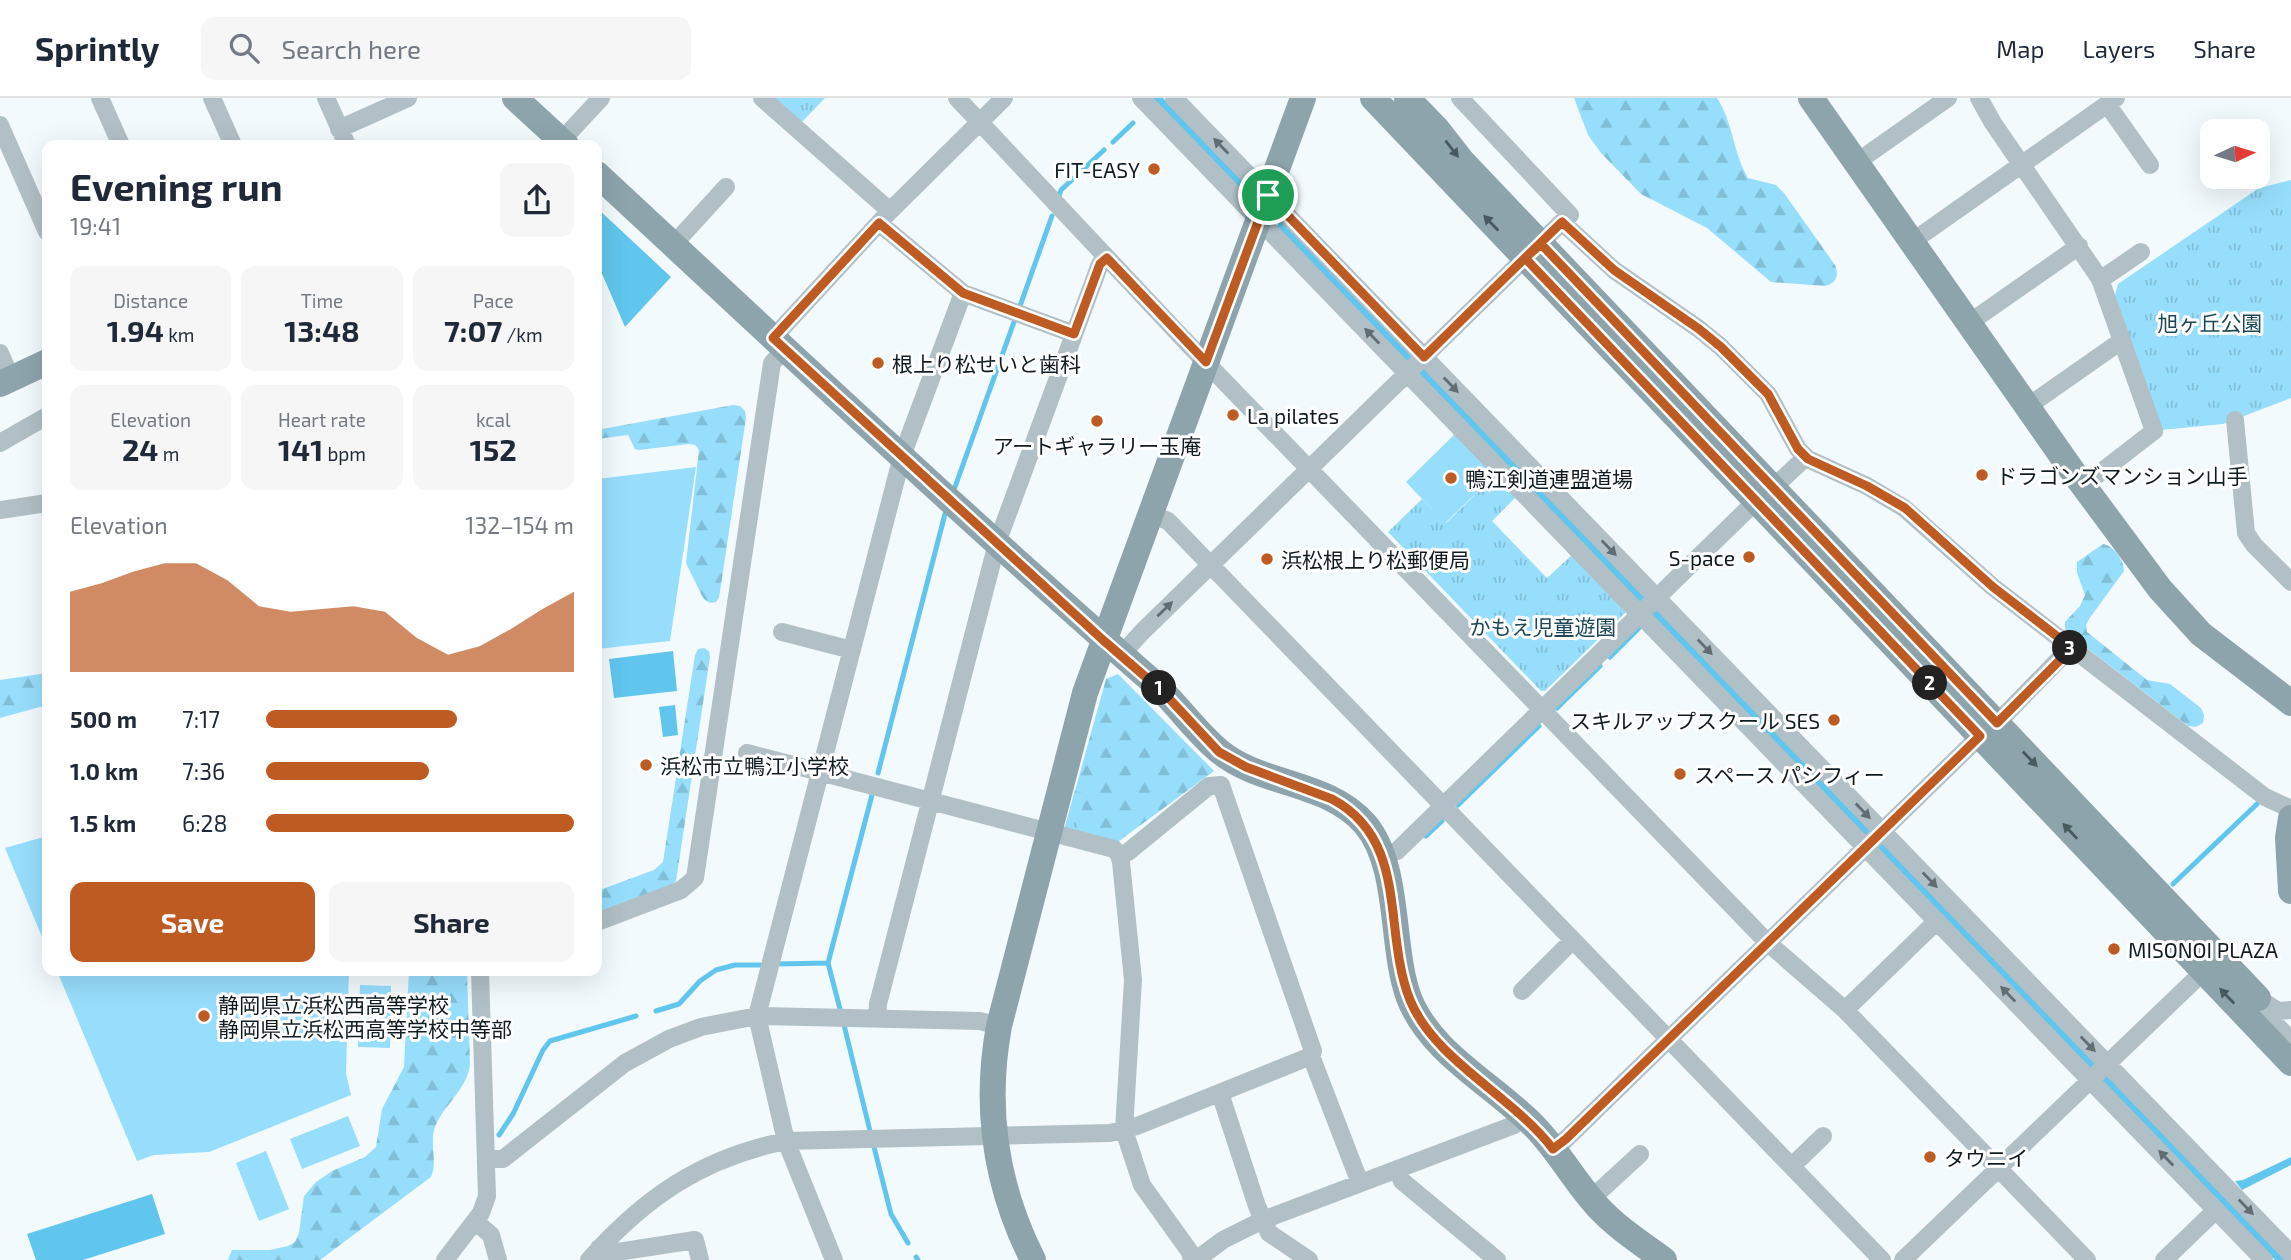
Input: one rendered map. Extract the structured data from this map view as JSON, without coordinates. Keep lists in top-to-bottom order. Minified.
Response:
{"parks":["旭ヶ丘公園","かもえ児童遊園"],"places":["FIT-EASY","根上り松せいと歯科","La pilates","アートギャラリー玉庵","ドラゴンズマンション山手","鴨江剣道連盟道場","S-pace","浜松根上り松郵便局","スキルアップスクール SES","浜松市立鴨江小学校","スペース パシフィー","MISONOI PLAZA","静岡県立浜松西高等学校 静岡県立浜松西高等学校中等部","タウニイ"],"north":"right","page":{"header":"Sprintly","search":"Search here","nav":["Map","Layers","Share"],"heading":["Evening run","19:41"],"stats":[["Distance","1.94 km"],["Time","13:48"],["Pace","7:07 /km"],["Elevation","24 m"],["Heart rate","141 bpm"],["kcal","152"]],"chart":["Elevation","132–154 m"],"pins":["3","2","1"],"list":[{"name":"500 m","note":"7:17"},{"name":"1.0 km","note":"7:36"},{"name":"1.5 km","note":"6:28"}],"buttons":["Save","Share"]}}
